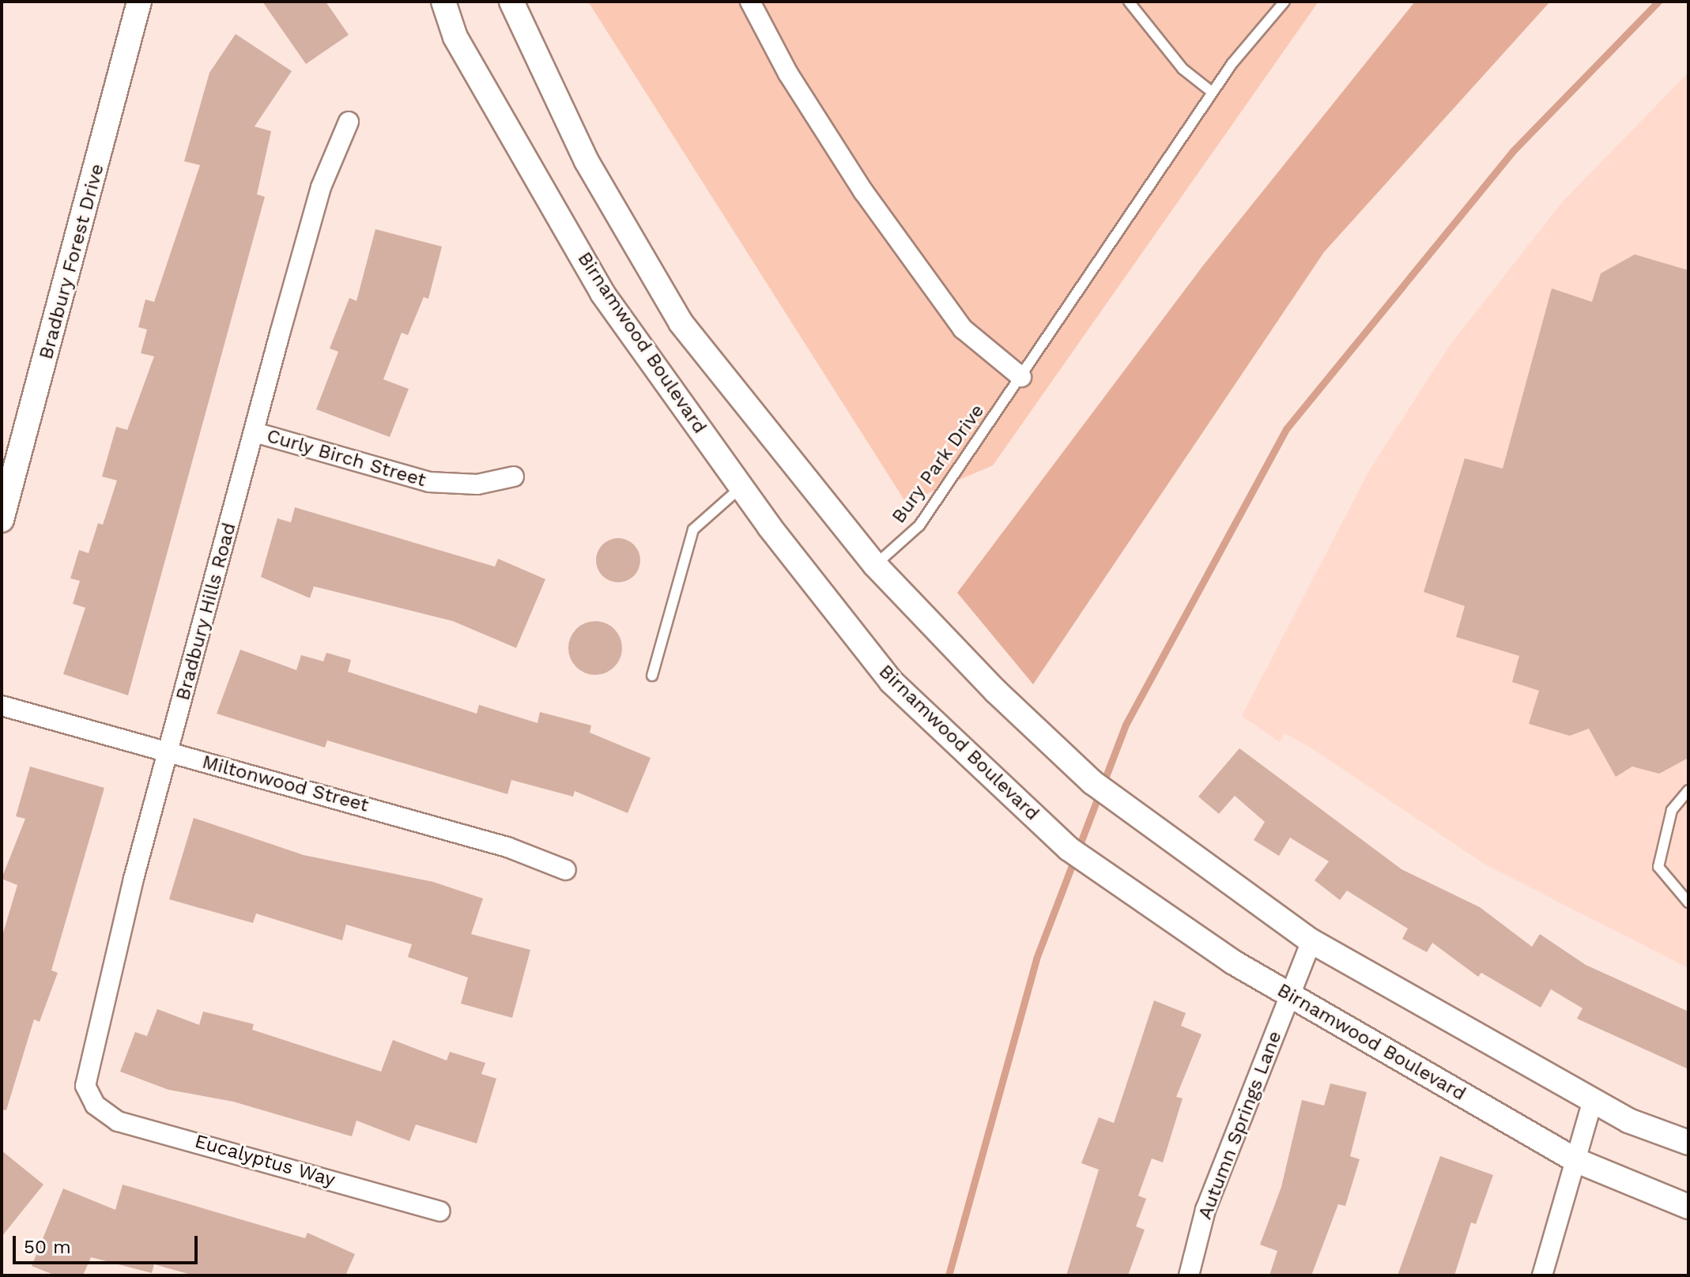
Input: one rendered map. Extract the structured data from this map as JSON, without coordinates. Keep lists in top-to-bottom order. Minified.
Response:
{"streets":{"street":["Bradbury Forest Drive","Birnamwood Boulevard","Curly Birch Street","Bradbury Hills Road","Miltonwood Street","Autumn Springs Lane","Eucalyptus Way"],"lane":["Bury Park Drive"]},"crossings":[["Birnamwood Boulevard","Autumn Springs Lane"],["Curly Birch Street","Bradbury Hills Road"],["Bradbury Hills Road","Miltonwood Street"],["Bradbury Hills Road","Eucalyptus Way"]],"scale_bar":"50 m"}
